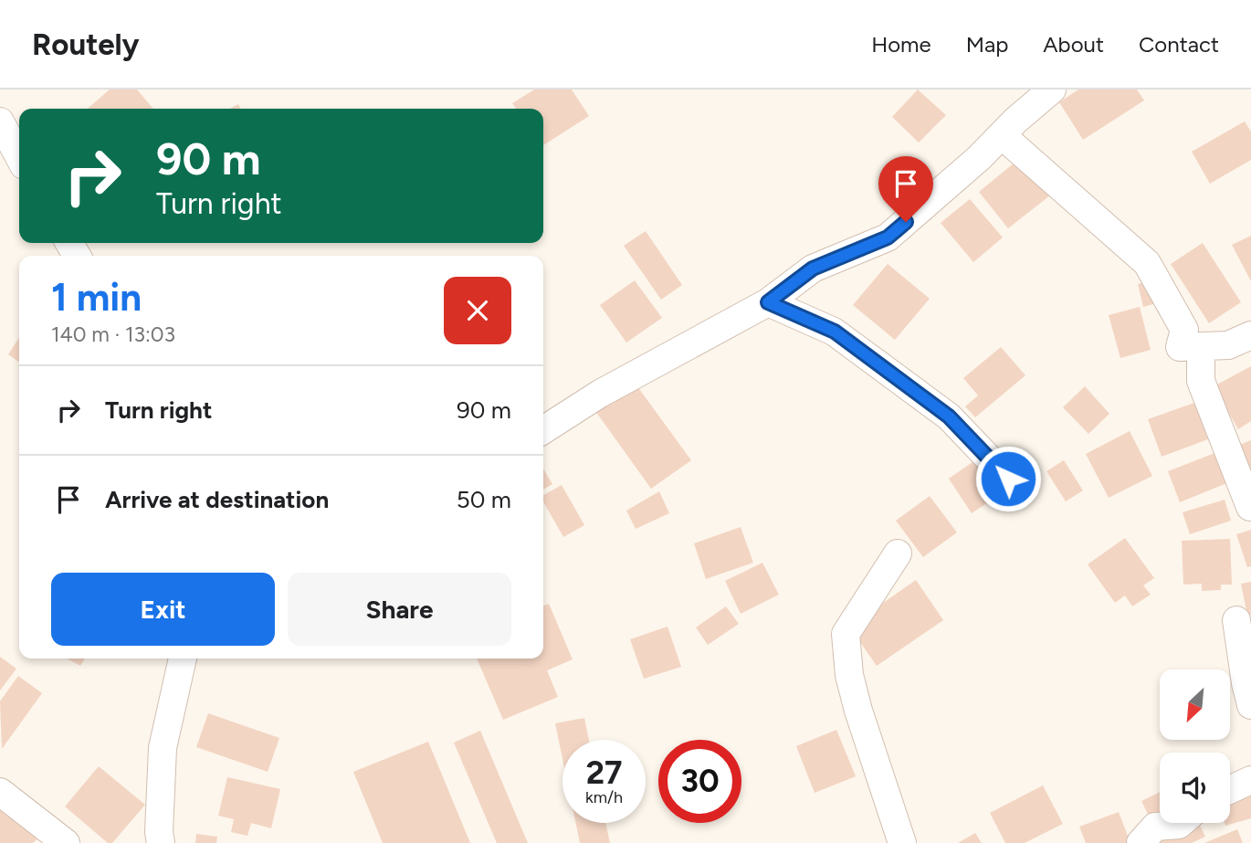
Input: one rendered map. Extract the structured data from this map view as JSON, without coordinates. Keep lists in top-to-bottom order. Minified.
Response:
{"north":"bottom left","page":{"header":"Routely","nav":["Home","Map","About","Contact"],"turn":["90 m","Turn right"],"heading":["1 min","140 m · 13:03"],"list":[{"name":"Turn right","value":"90 m"},{"name":"Arrive at destination","value":"50 m"}],"buttons":["Exit","Share"],"speed":"27 km/h","limit":"30"}}
